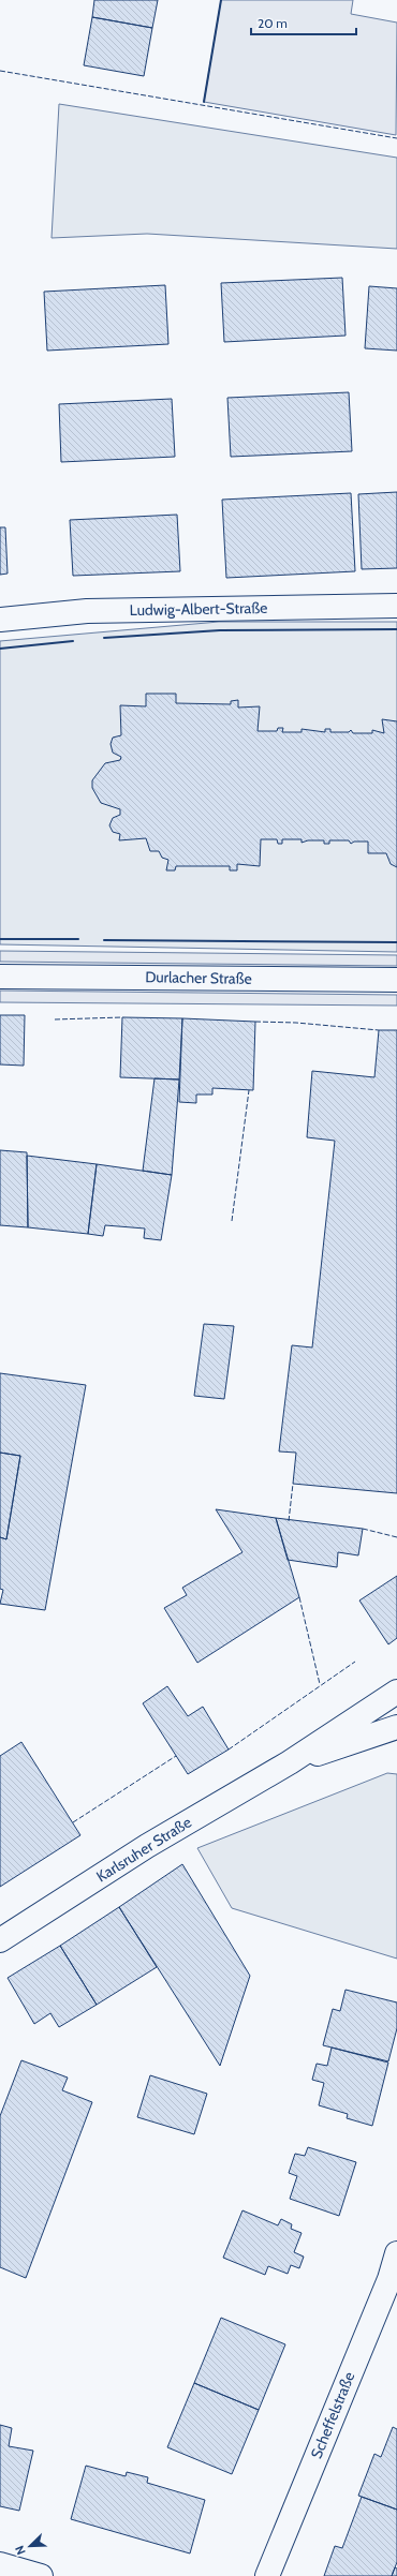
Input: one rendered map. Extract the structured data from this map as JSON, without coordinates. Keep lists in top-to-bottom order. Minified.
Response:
{"streets":{"street":["Ludwig-Albert-Straße","Durlacher Straße","Karlsruher Straße","Scheffelstraße"]},"scale_bar":"20 m","north":"bottom left"}
